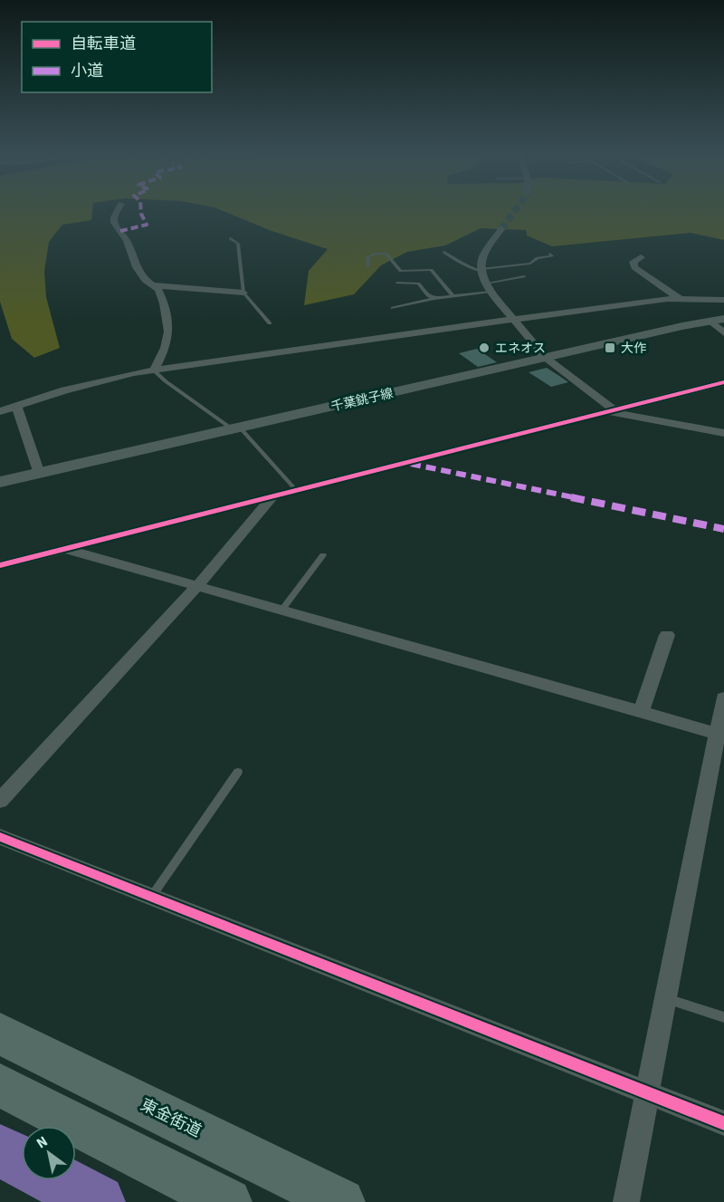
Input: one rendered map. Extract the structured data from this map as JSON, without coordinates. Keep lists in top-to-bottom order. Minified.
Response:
{"streets":{"highway":["東金街道"],"street":["千葉銚子線"]},"places":{"other":["エネオス"],"transit":["大作"]},"legend":["自転車道","小道"],"north":"top left"}
